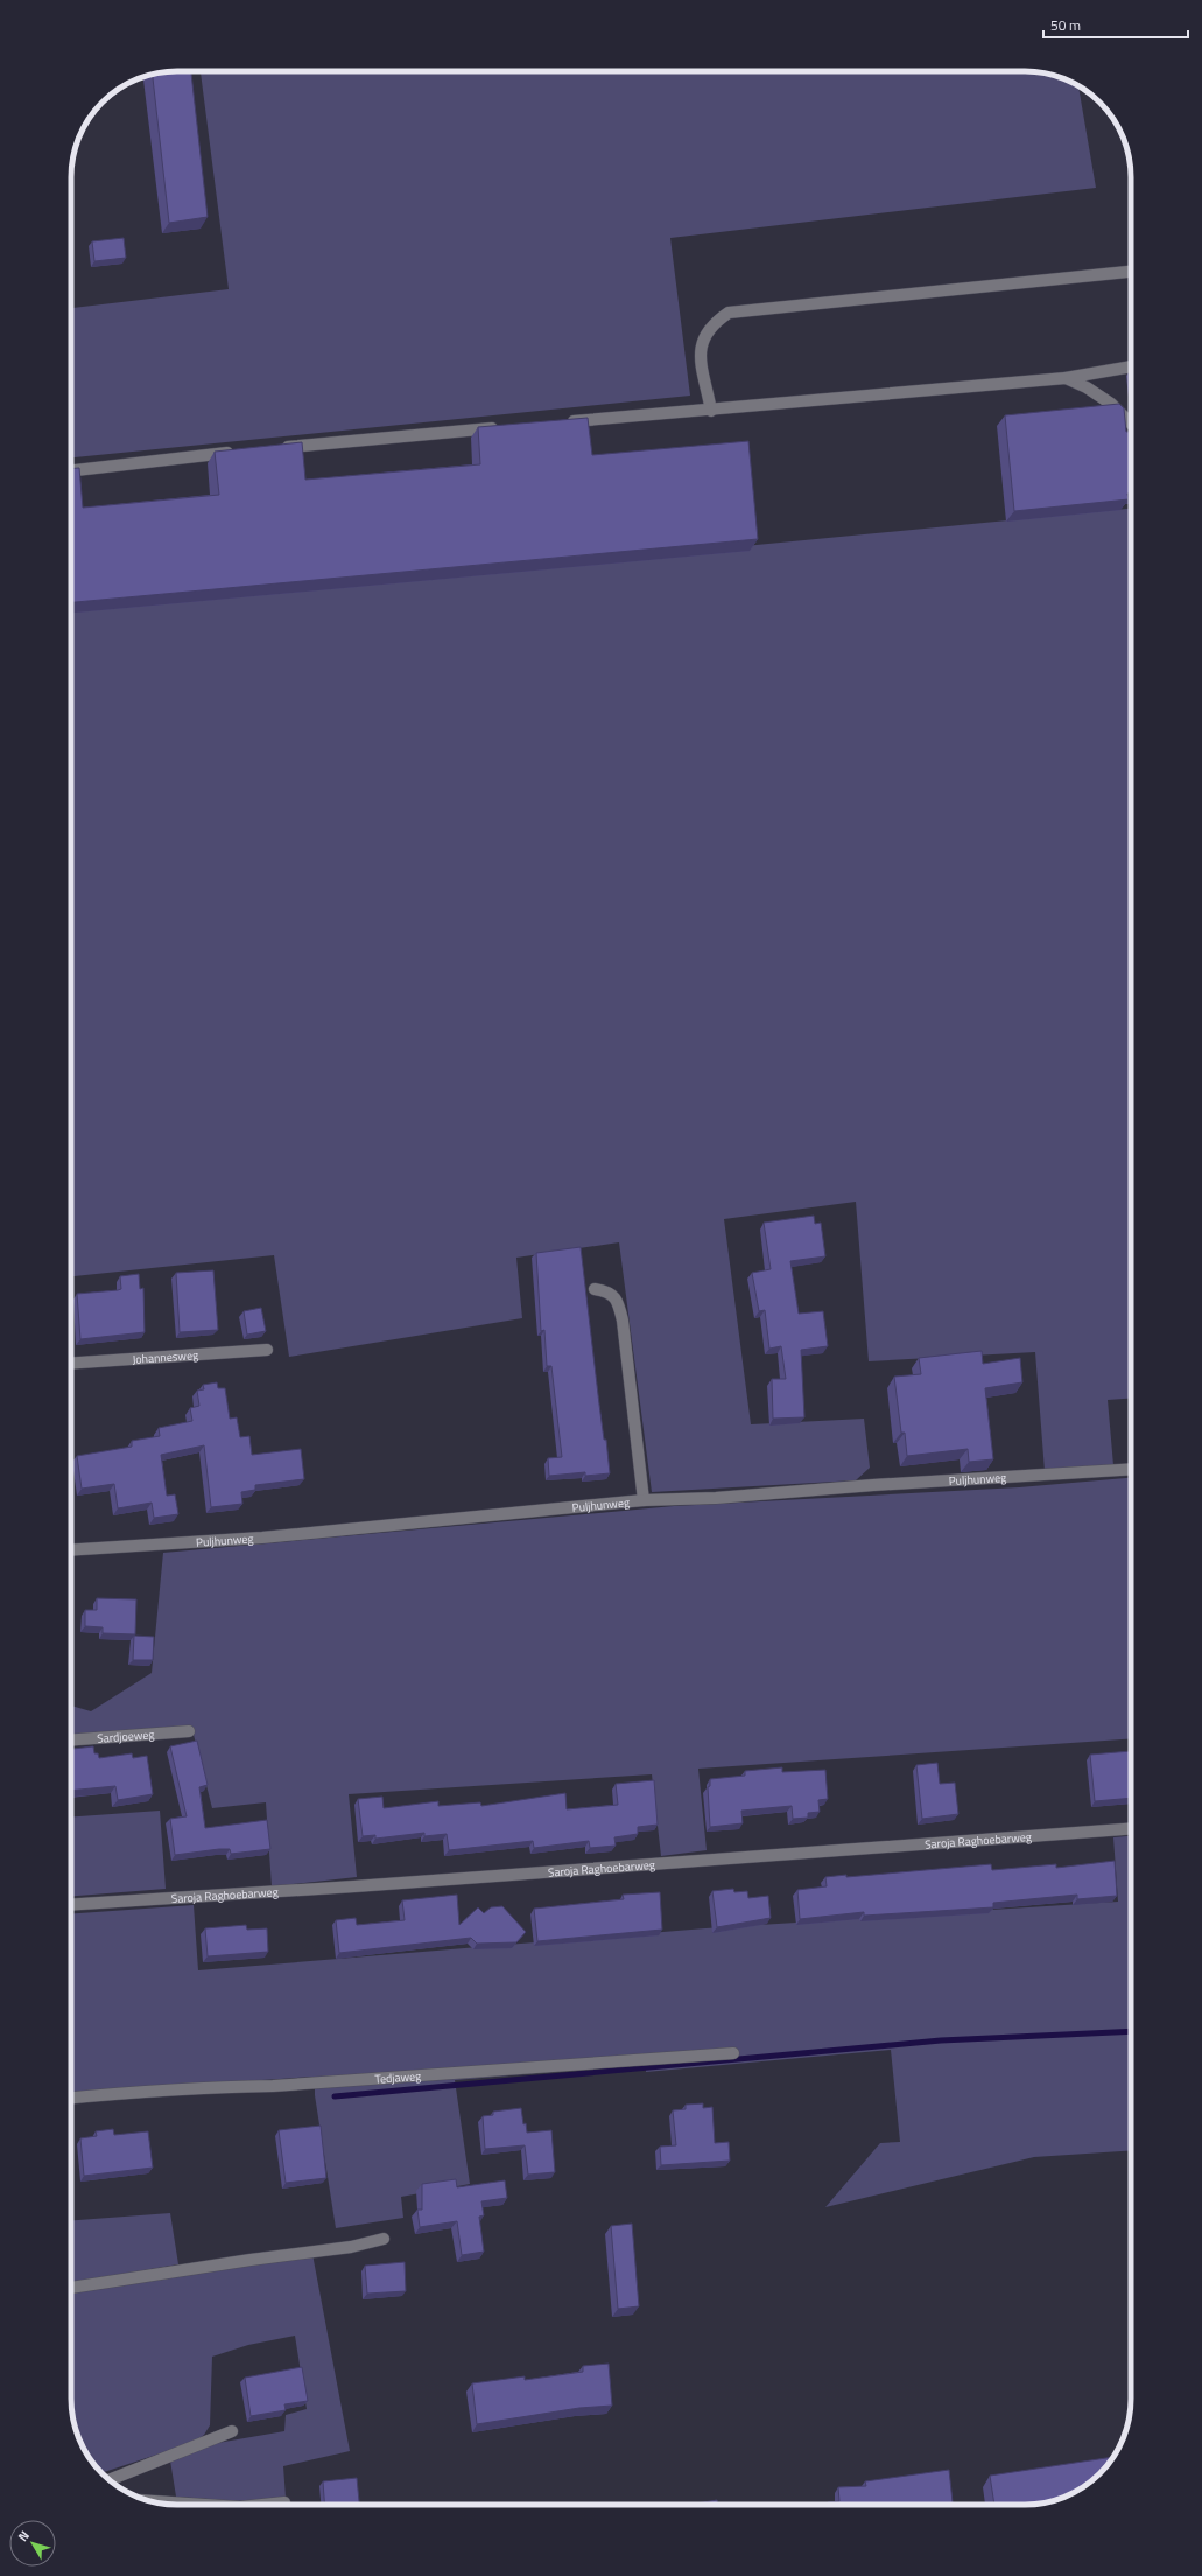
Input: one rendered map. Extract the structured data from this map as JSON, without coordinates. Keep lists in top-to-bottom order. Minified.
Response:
{"streets":{"street":["Johannesweg","Puljhunweg","Sardjoeweg","Saroja Raghoebarweg","Tedjaweg"]},"scale_bar":"50 m","north":"top left"}
